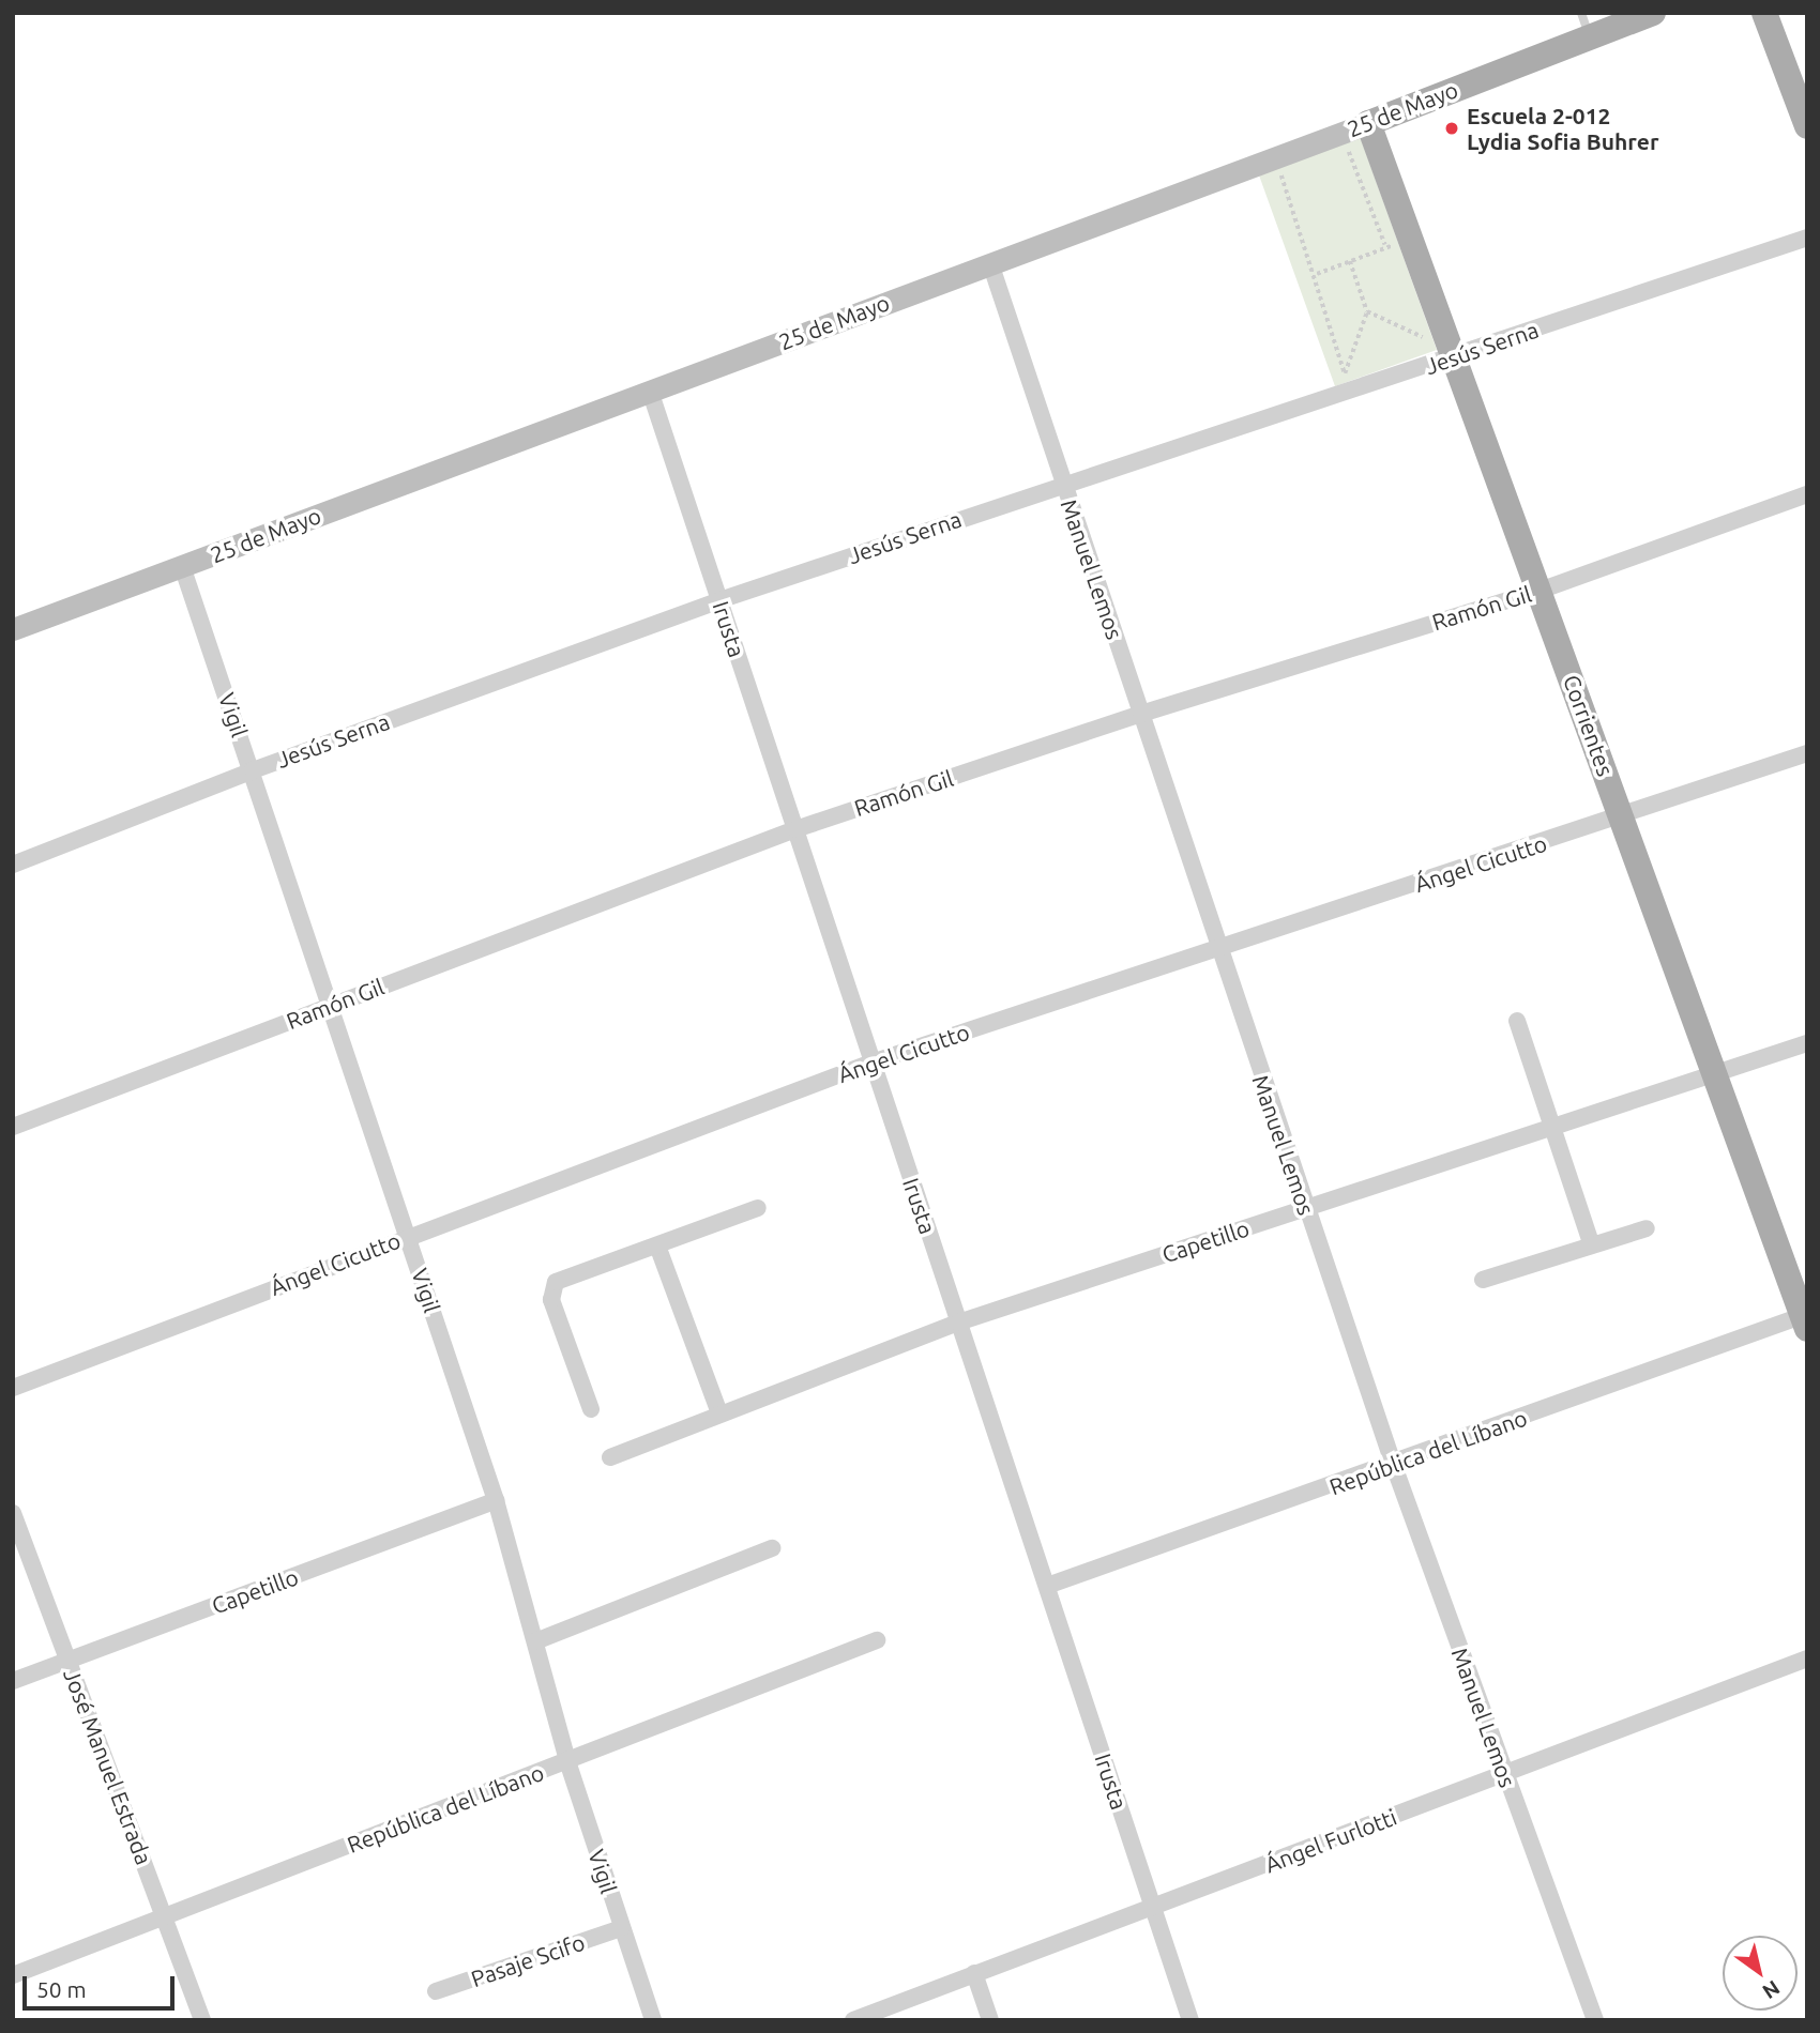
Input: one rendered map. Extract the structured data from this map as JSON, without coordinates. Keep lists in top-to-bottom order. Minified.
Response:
{"streets":{"main road":["25 de Mayo","Corrientes"],"street":["Jesús Serna","Manuel Lemos","Ramón Gil","Irusta","Vigil","Ángel Cicutto","Capetillo","República del Líbano","José Manuel Estrada","Ángel Furlotti","Pasaje Scifo"]},"crossings":[["25 de Mayo","Manuel Lemos"],["25 de Mayo","Irusta"],["25 de Mayo","Vigil"],["25 de Mayo","Corrientes"],["Jesús Serna","Manuel Lemos"],["Jesús Serna","Irusta"],["Jesús Serna","Vigil"],["Jesús Serna","Corrientes"],["Manuel Lemos","Ramón Gil"],["Manuel Lemos","Ángel Cicutto"],["Manuel Lemos","Capetillo"],["Manuel Lemos","República del Líbano"],["Manuel Lemos","Ángel Furlotti"],["Ramón Gil","Irusta"],["Ramón Gil","Vigil"],["Ramón Gil","Corrientes"],["Irusta","Ángel Cicutto"],["Irusta","Capetillo"],["Irusta","República del Líbano"],["Irusta","Ángel Furlotti"],["Vigil","Ángel Cicutto"],["Vigil","Capetillo"],["Vigil","República del Líbano"],["Vigil","Pasaje Scifo"],["Corrientes","Ángel Cicutto"],["Corrientes","Capetillo"],["Corrientes","República del Líbano"],["Capetillo","José Manuel Estrada"],["República del Líbano","José Manuel Estrada"]],"places":["Escuela 2-012 Lydia Sofia Buhrer"],"scale_bar":"50 m","north":"bottom right"}
